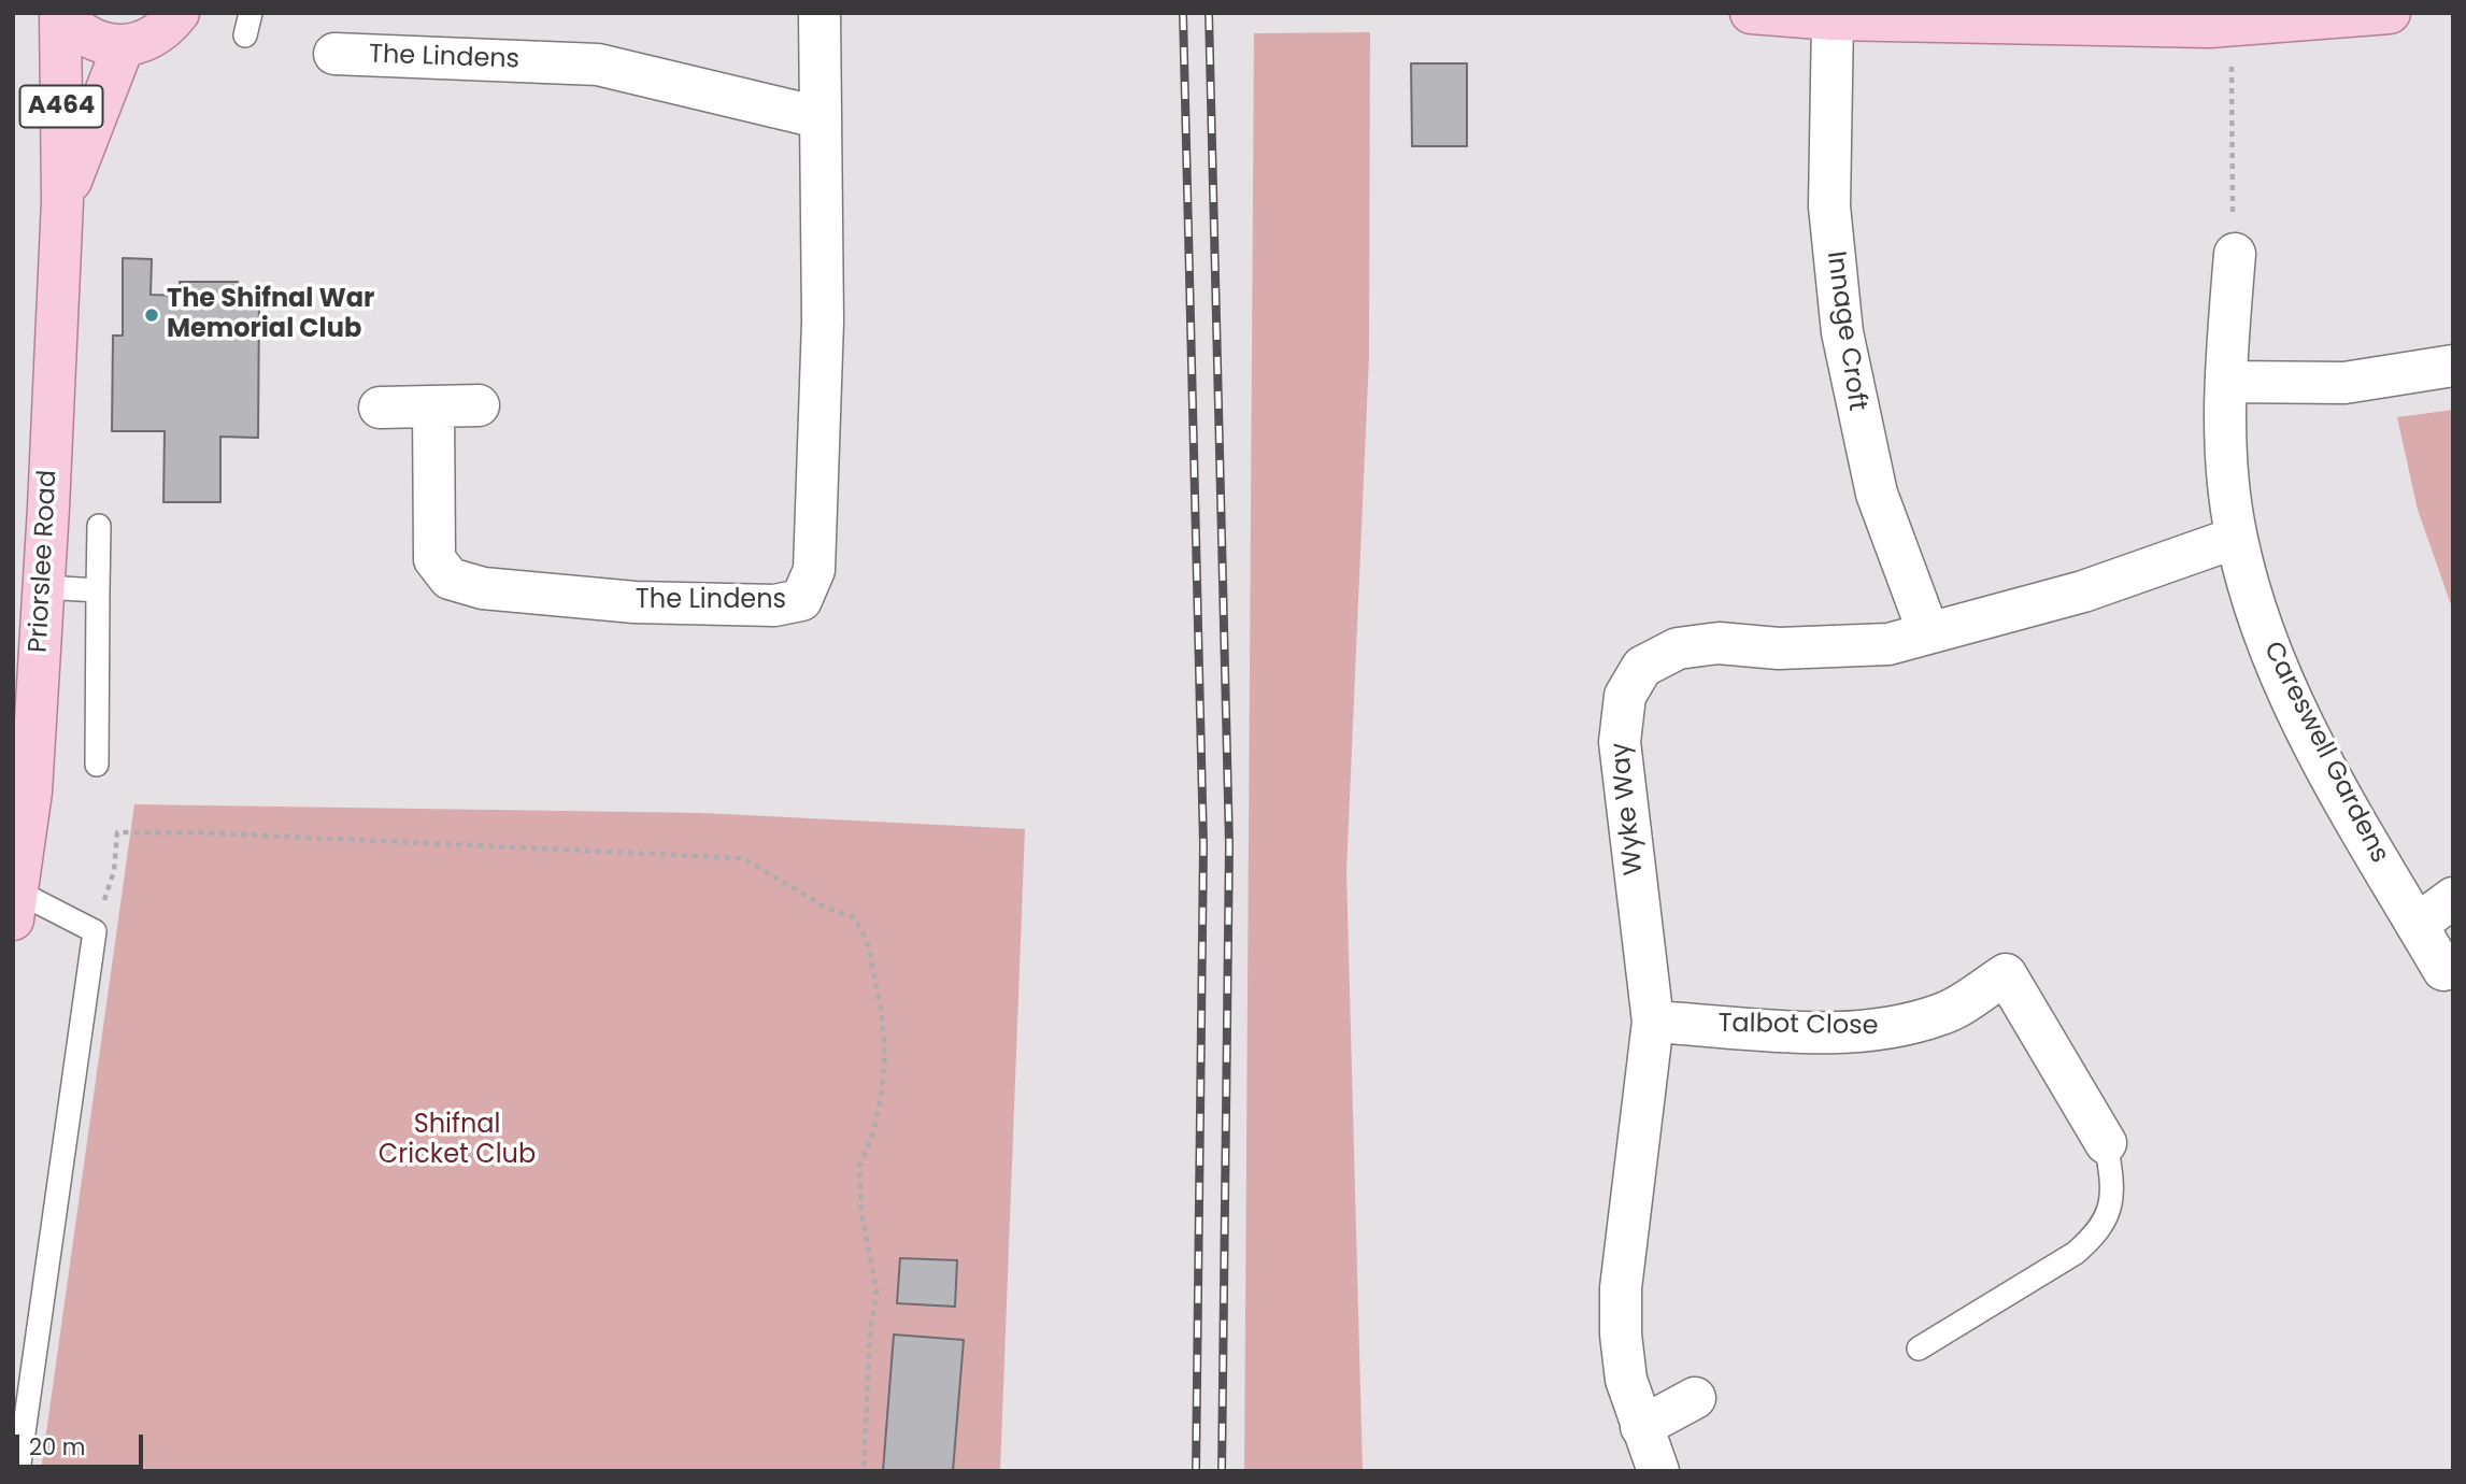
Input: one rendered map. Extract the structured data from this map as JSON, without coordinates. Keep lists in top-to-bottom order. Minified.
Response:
{"streets":{"main road":["A464","Priorslee Road"],"street":["The Lindens","Innage Croft","Careswell Gardens","Wyke Way","Talbot Close"]},"crossings":[["A464","Priorslee Road"],["Innage Croft","Wyke Way"],["Careswell Gardens","Wyke Way"],["Wyke Way","Talbot Close"]],"parks":["Shifnal Cricket Club"],"places":["The Shifnal War Memorial Club"],"scale_bar":"20 m"}
